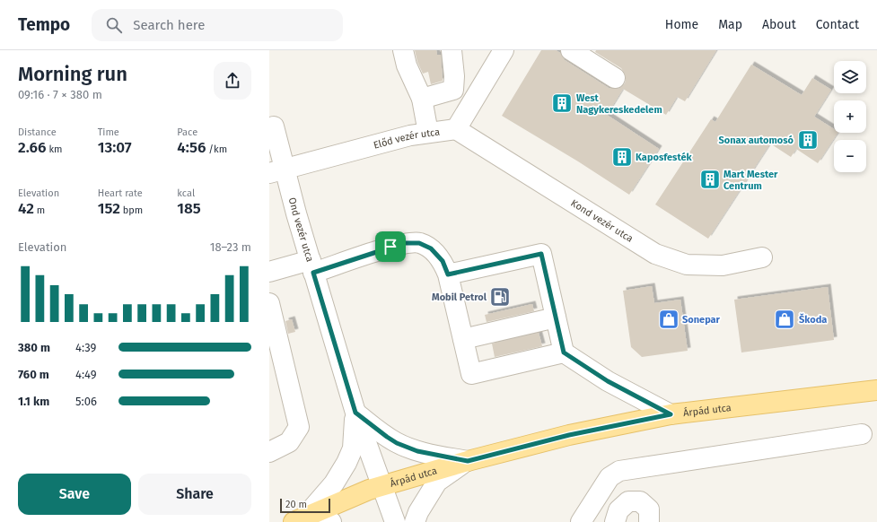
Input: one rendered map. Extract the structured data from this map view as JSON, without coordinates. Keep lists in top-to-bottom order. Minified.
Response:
{"streets":{"main road":["Árpád utca"],"street":["Előd vezér utca","Kond vezér utca","Ond vezér utca"]},"crossings":[["Előd vezér utca","Kond vezér utca"],["Előd vezér utca","Ond vezér utca"],["Ond vezér utca","Árpád utca"]],"places":{"building":["West Nagykereskedelem","Sonax automosó","Kaposfesték","Mart Mester Centrum"],"fuel station":["Mobil Petrol"],"shop":["Sonepar","Škoda"]},"scale_bar":"20 m","page":{"header":"Tempo","search":"Search here","nav":["Home","Map","About","Contact"],"heading":["Morning run","09:16 · 7 × 380 m"],"map_buttons":["+","−"],"stats":[["Distance","2.66 km"],["Time","13:07"],["Pace","4:56 /km"],["Elevation","42 m"],["Heart rate","152 bpm"],["kcal","185"]],"chart":["Elevation","18–23 m"],"list":[{"name":"380 m","note":"4:39"},{"name":"760 m","note":"4:49"},{"name":"1.1 km","note":"5:06"}],"buttons":["Save","Share"],"scale":"20 m"}}
